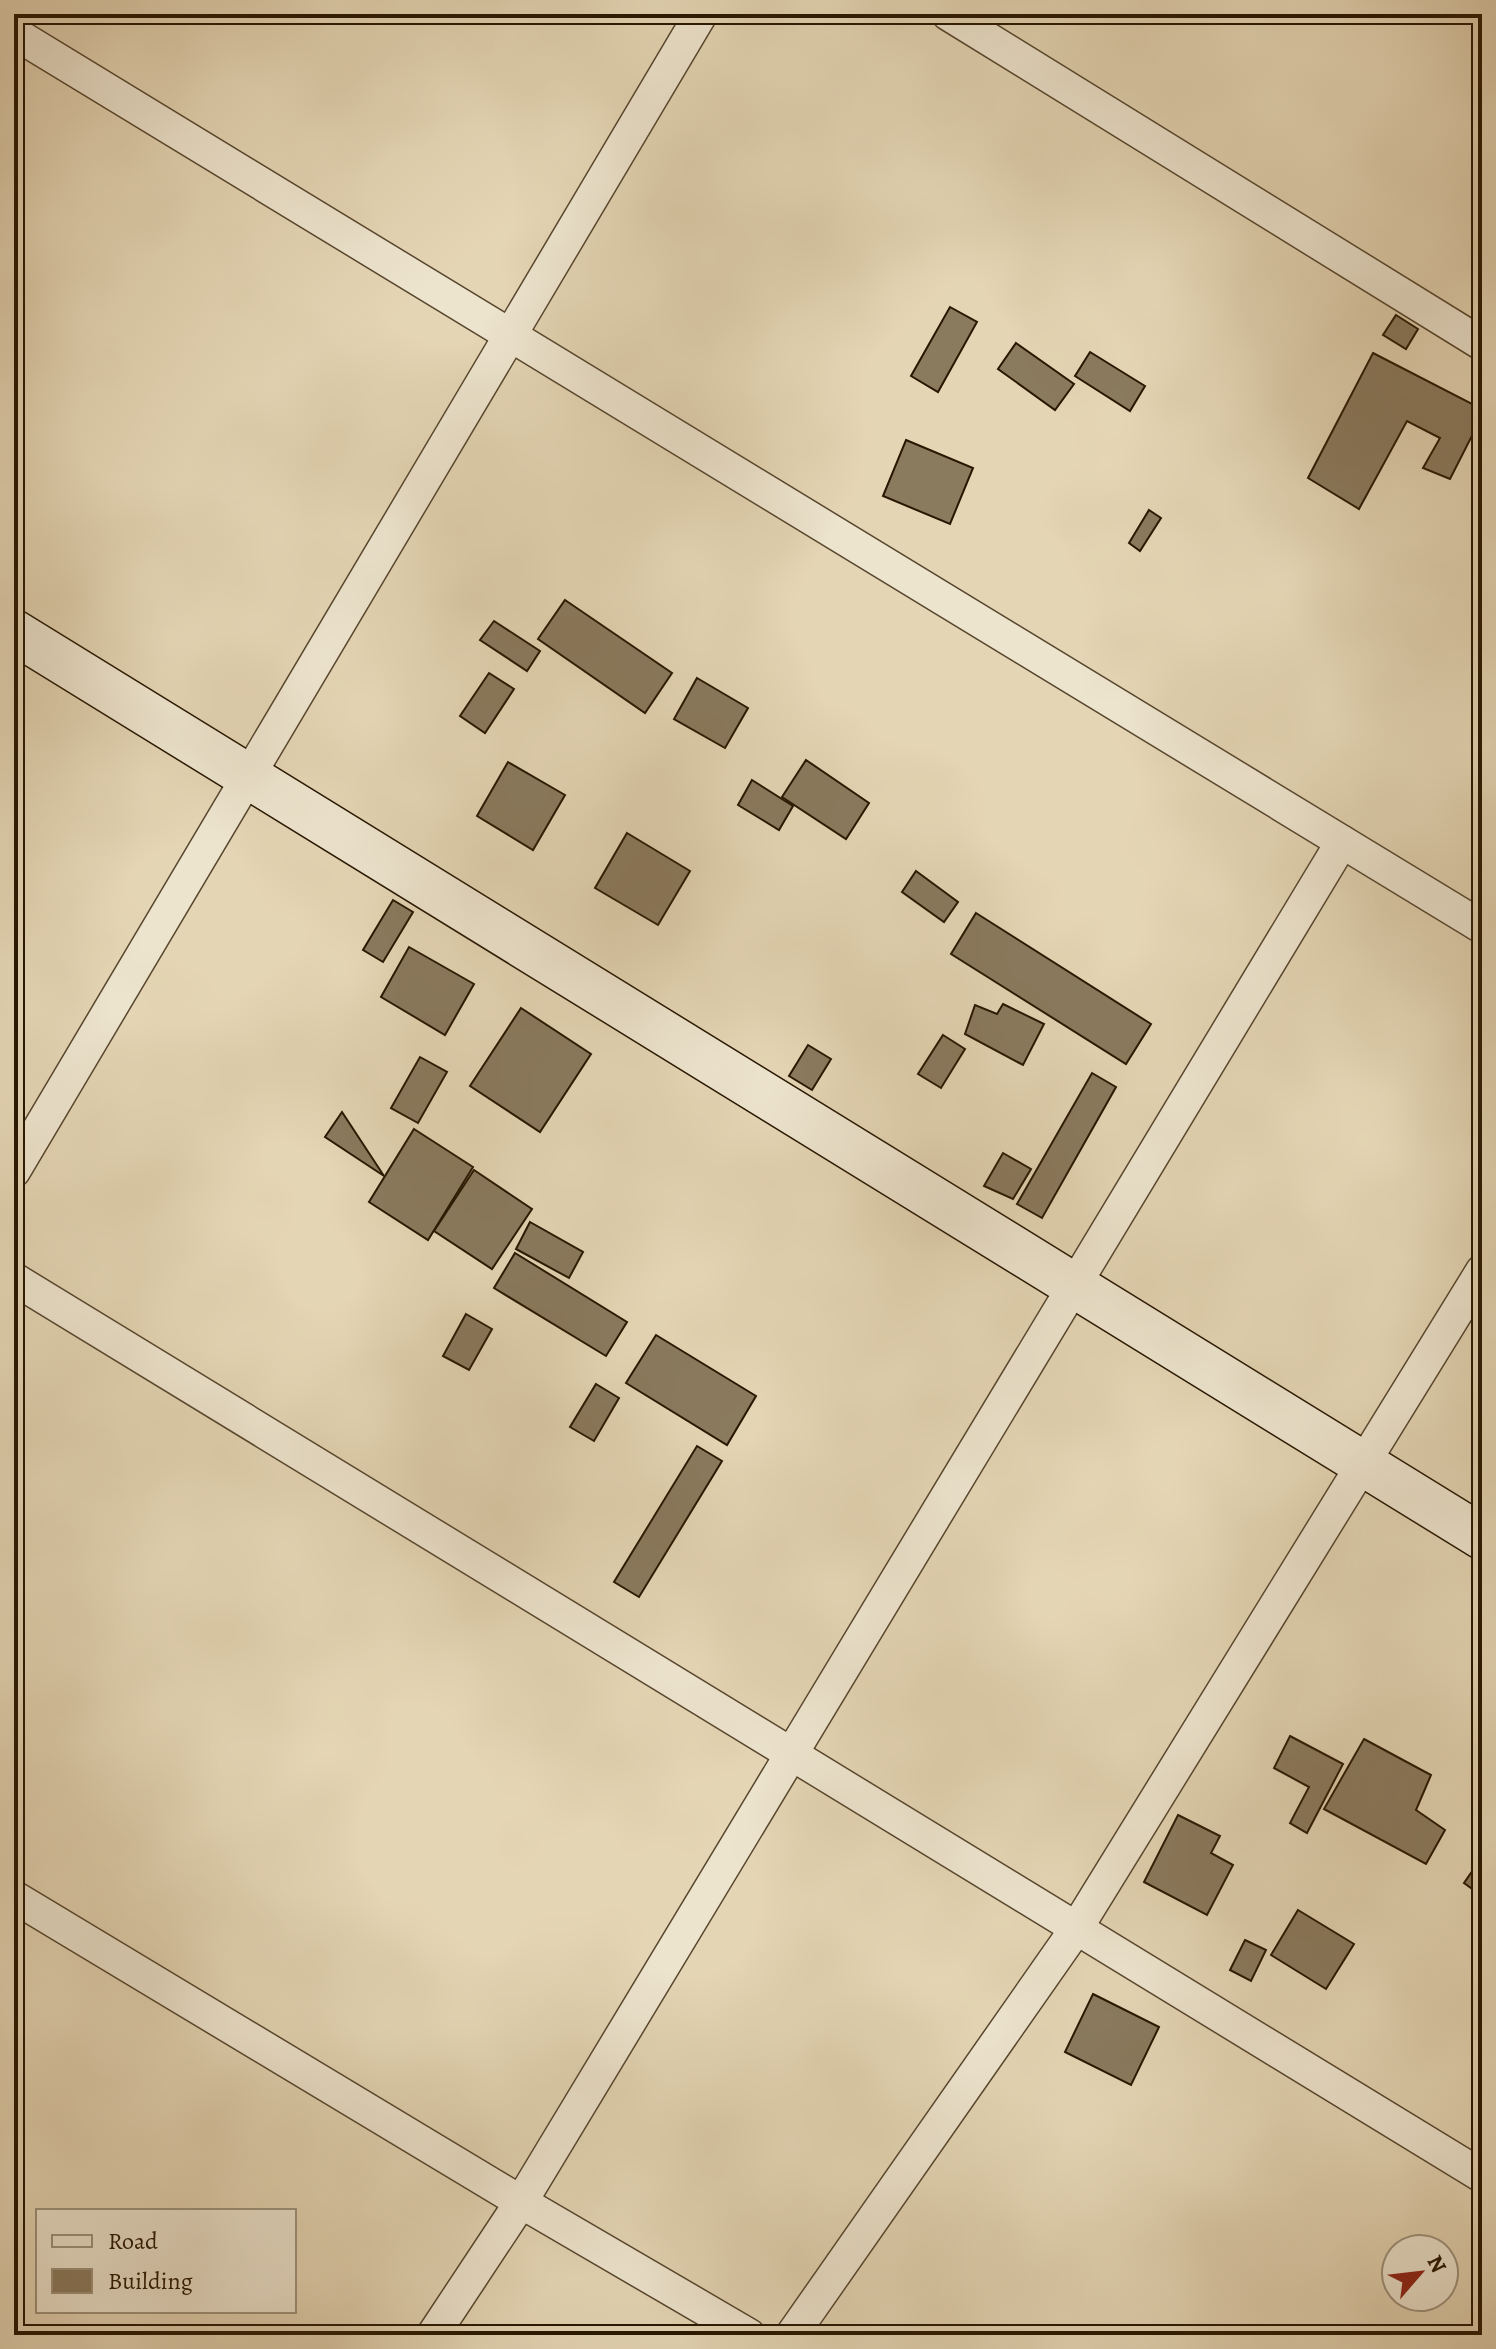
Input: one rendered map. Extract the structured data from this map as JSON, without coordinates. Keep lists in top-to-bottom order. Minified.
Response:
{"legend":["Road","Building"],"north":"top right"}
